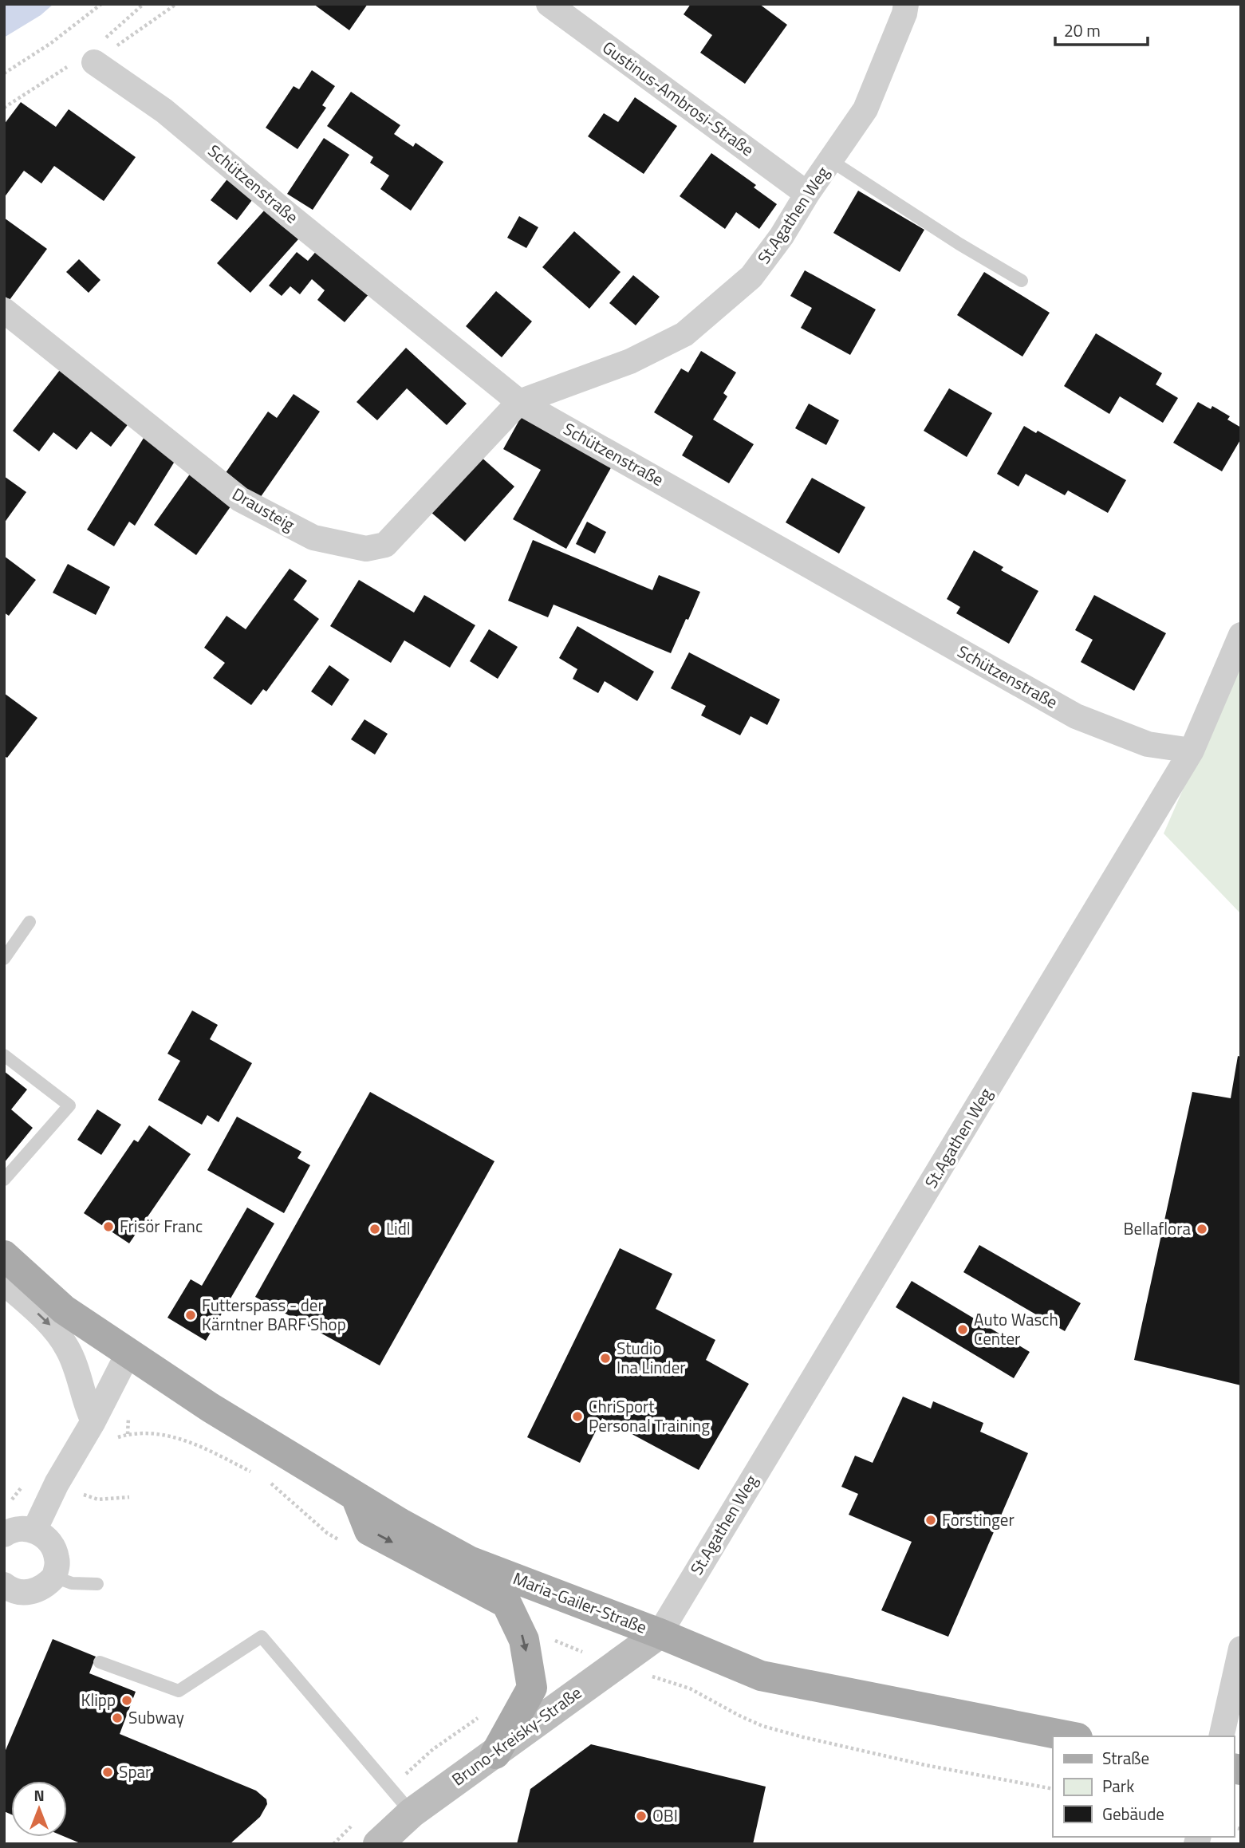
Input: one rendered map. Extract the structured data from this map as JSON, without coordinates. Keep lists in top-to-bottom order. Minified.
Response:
{"streets":{"main road":["Maria-Gailer-Straße"],"street":["Gustinus-Ambrosi-Straße","Schützenstraße","St.Agathen Weg","Drausteig","Bruno-Kreisky-Straße"]},"crossings":[["Gustinus-Ambrosi-Straße","St.Agathen Weg"],["Schützenstraße","St.Agathen Weg"],["Schützenstraße","Drausteig"],["St.Agathen Weg","Drausteig"],["St.Agathen Weg","Maria-Gailer-Straße"],["St.Agathen Weg","Bruno-Kreisky-Straße"],["Maria-Gailer-Straße","Bruno-Kreisky-Straße"]],"places":["Frisör Franc","Lidl","Bellaflora","Futterspass - der Kärntner BARF Shop","Auto Wasch Center","Studio Ina Linder","ChriSport Personal Training","Forstinger","Klipp","Subway","Spar","OBI"],"legend":["Straße","Park","Gebäude"],"scale_bar":"20 m","north":"top"}
